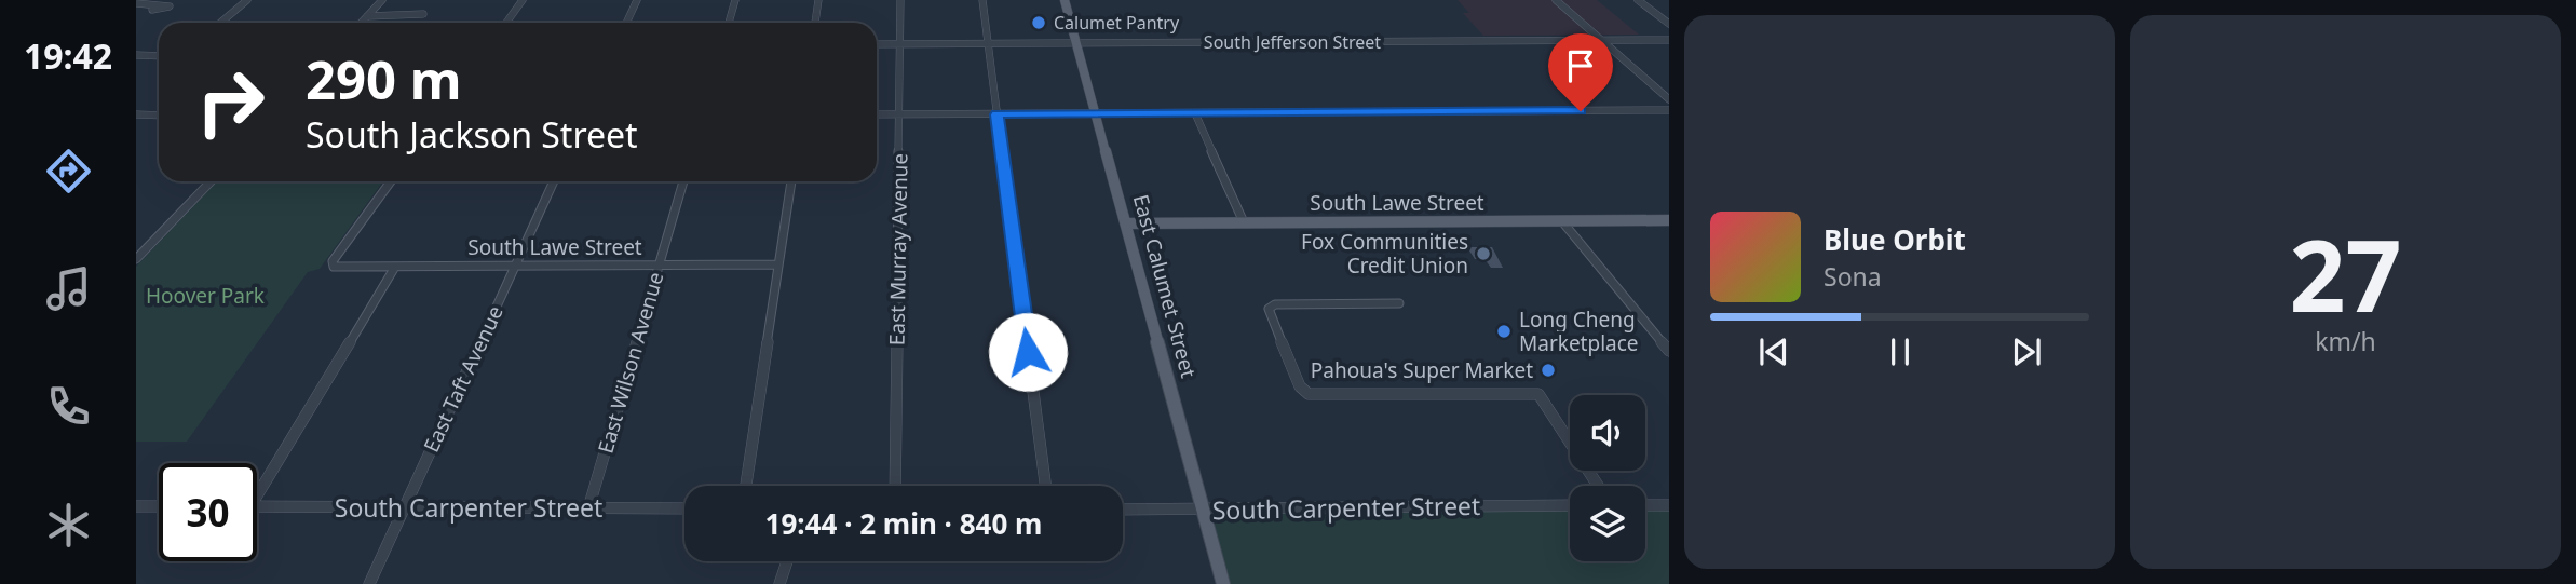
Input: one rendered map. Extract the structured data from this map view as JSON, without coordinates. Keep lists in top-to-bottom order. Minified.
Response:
{"streets":{"main road":["South Lawe Street","East Calumet Street"],"street":["South Jefferson Street","East Murray Avenue","East Wilson Avenue","East Taft Avenue","South Carpenter Street"]},"crossings":[["South Jefferson Street","East Murray Avenue"],["South Jefferson Street","East Calumet Street"],["South Lawe Street","East Calumet Street"],["South Lawe Street","East Wilson Avenue"],["South Lawe Street","East Taft Avenue"],["East Calumet Street","South Carpenter Street"],["East Wilson Avenue","South Carpenter Street"],["East Taft Avenue","South Carpenter Street"]],"parks":["Hoover Park"],"places":["Calumet Pantry","Fox Communities Credit Union","Long Cheng Marketplace","Pahoua's Super Market"],"page":{"tabs":"19:42","tile":["27","km/h"],"turn":["290 m","South Jackson Street"],"song":["Blue Orbit","Sona"],"limit":"30","trip":"19:44 · 2 min · 840 m"}}
